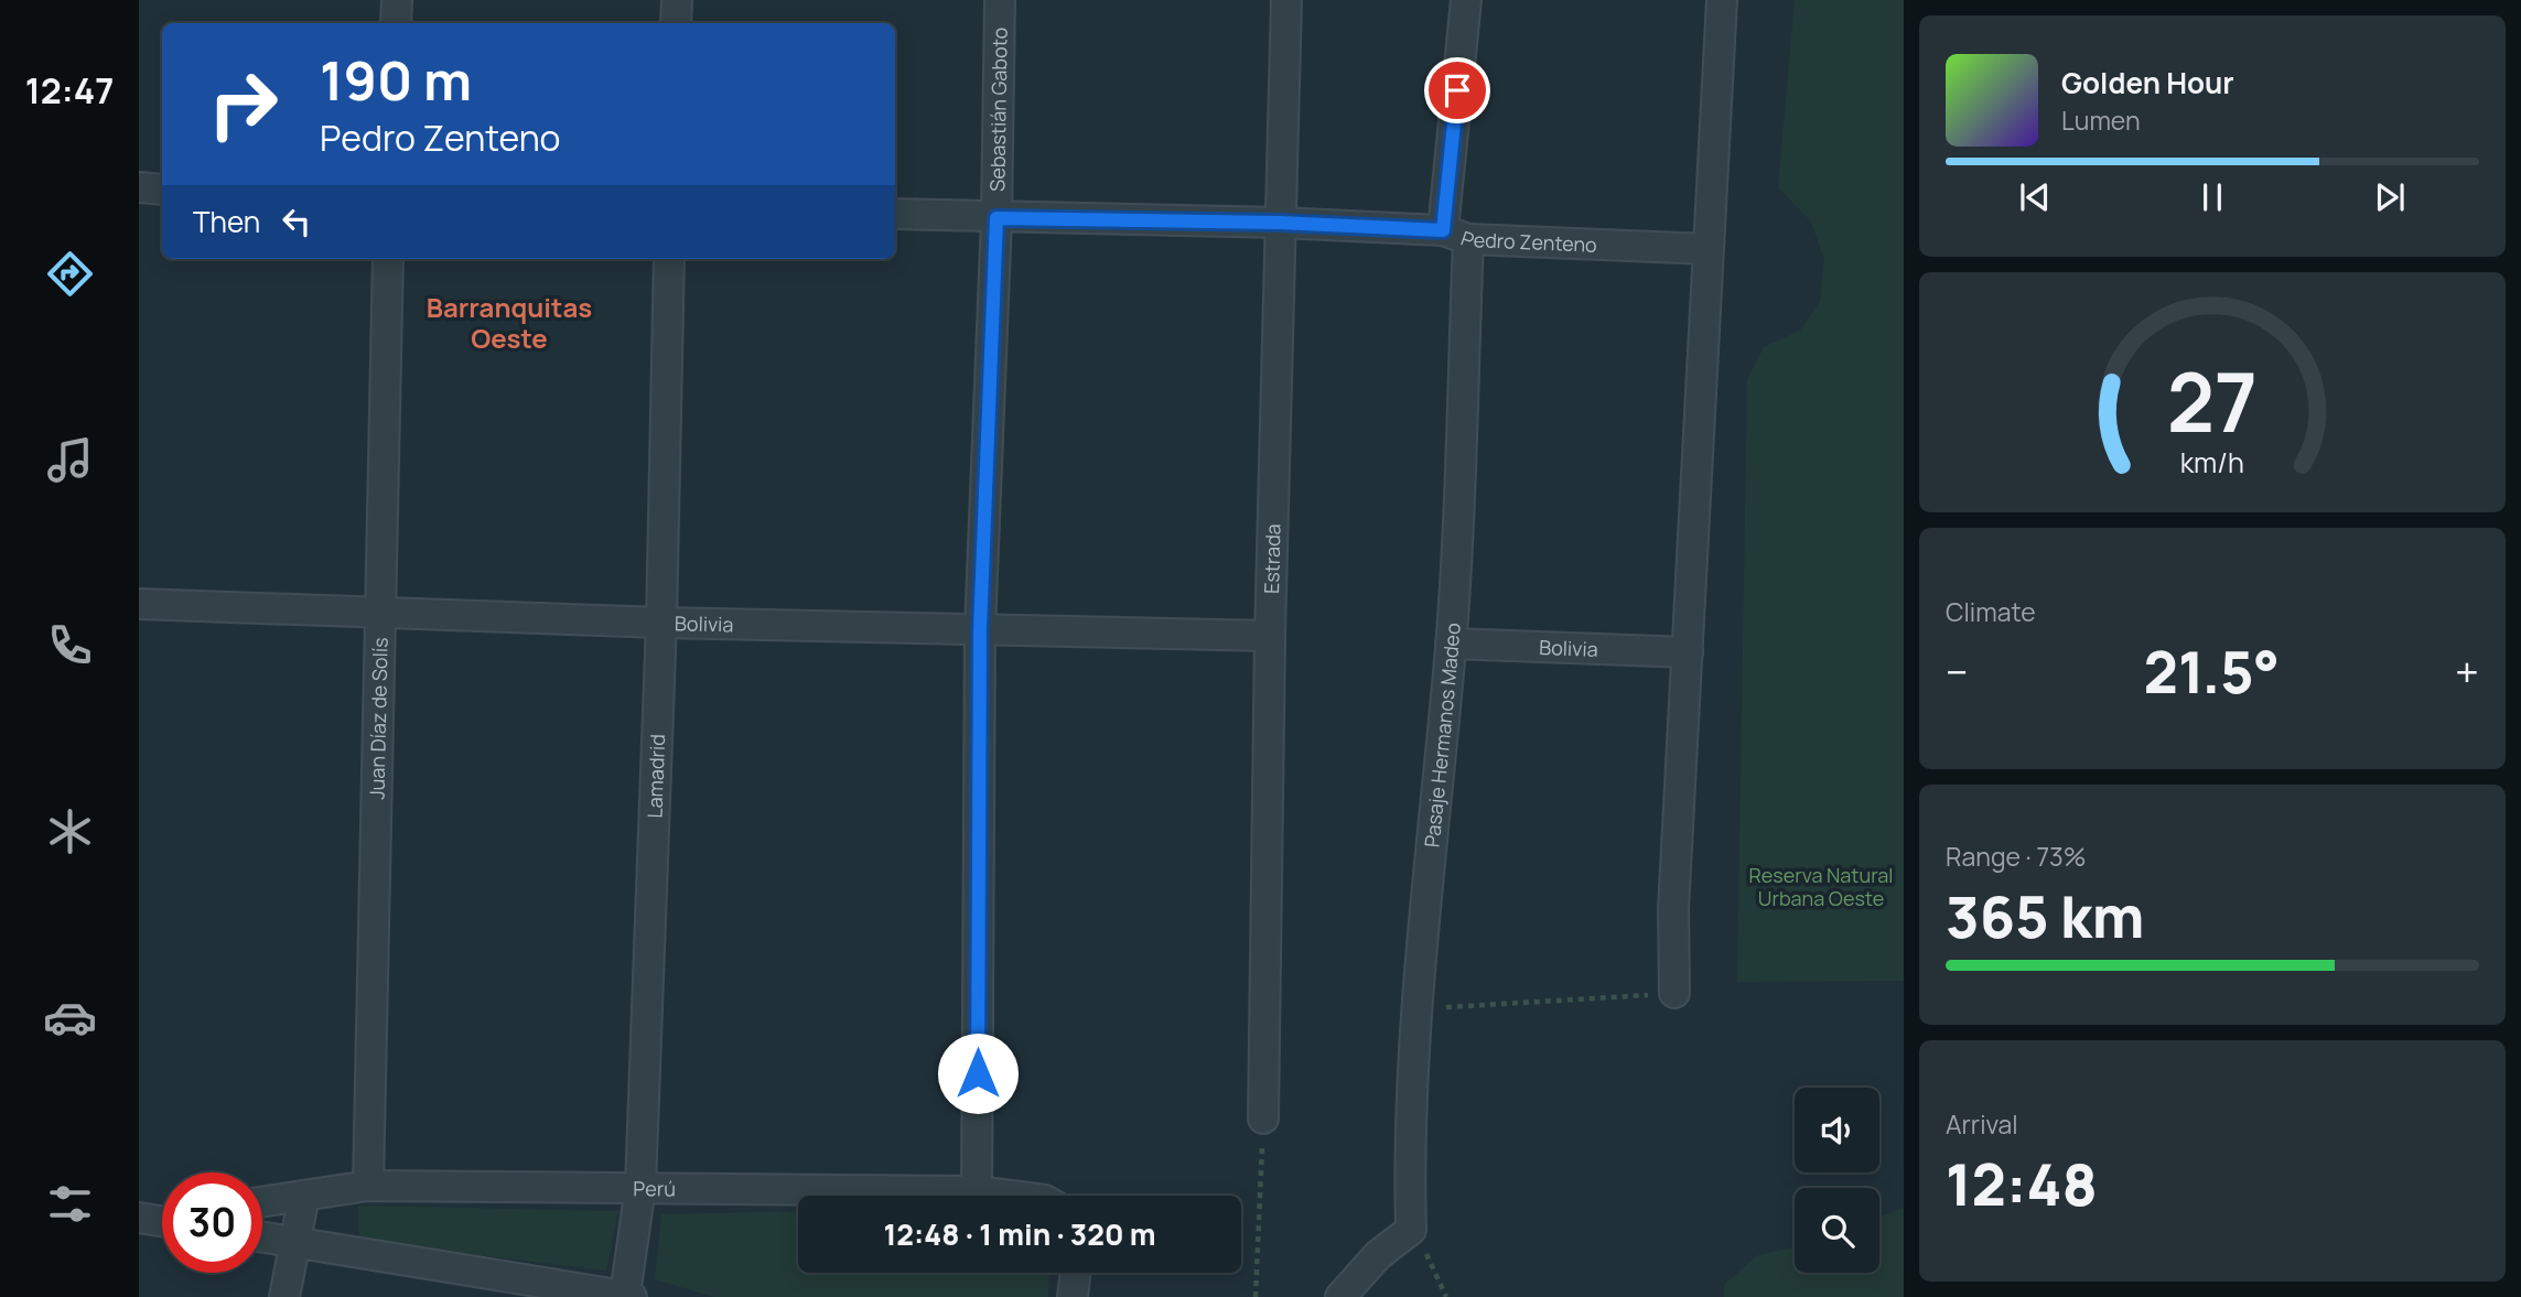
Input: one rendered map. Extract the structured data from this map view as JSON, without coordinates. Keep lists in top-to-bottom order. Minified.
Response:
{"streets":{"street":["Sebastián Gaboto","Pedro Zenteno","Estrada","Bolivia","Juan Díaz de Solís","Pasaje Hermanos Madeo","Lamadrid","Perú"]},"crossings":[["Sebastián Gaboto","Pedro Zenteno"],["Sebastián Gaboto","Bolivia"],["Sebastián Gaboto","Perú"],["Pedro Zenteno","Estrada"],["Pedro Zenteno","Pasaje Hermanos Madeo"],["Estrada","Bolivia"],["Bolivia","Juan Díaz de Solís"],["Bolivia","Pasaje Hermanos Madeo"],["Bolivia","Lamadrid"],["Juan Díaz de Solís","Perú"],["Lamadrid","Perú"]],"districts":["Barranquitas Oeste"],"parks":["Reserva Natural Urbana Oeste"],"page":{"tabs":"12:47","turn":["190 m","Pedro Zenteno"],"song":["Golden Hour","Lumen"],"then":"Then","tile":["Climate",["Range · 73%","365 km"],["Arrival","12:48"]],"heat":["−","21.5°","+"],"limit":"30","trip":"12:48 · 1 min · 320 m","gauge":["27","km/h"]}}
